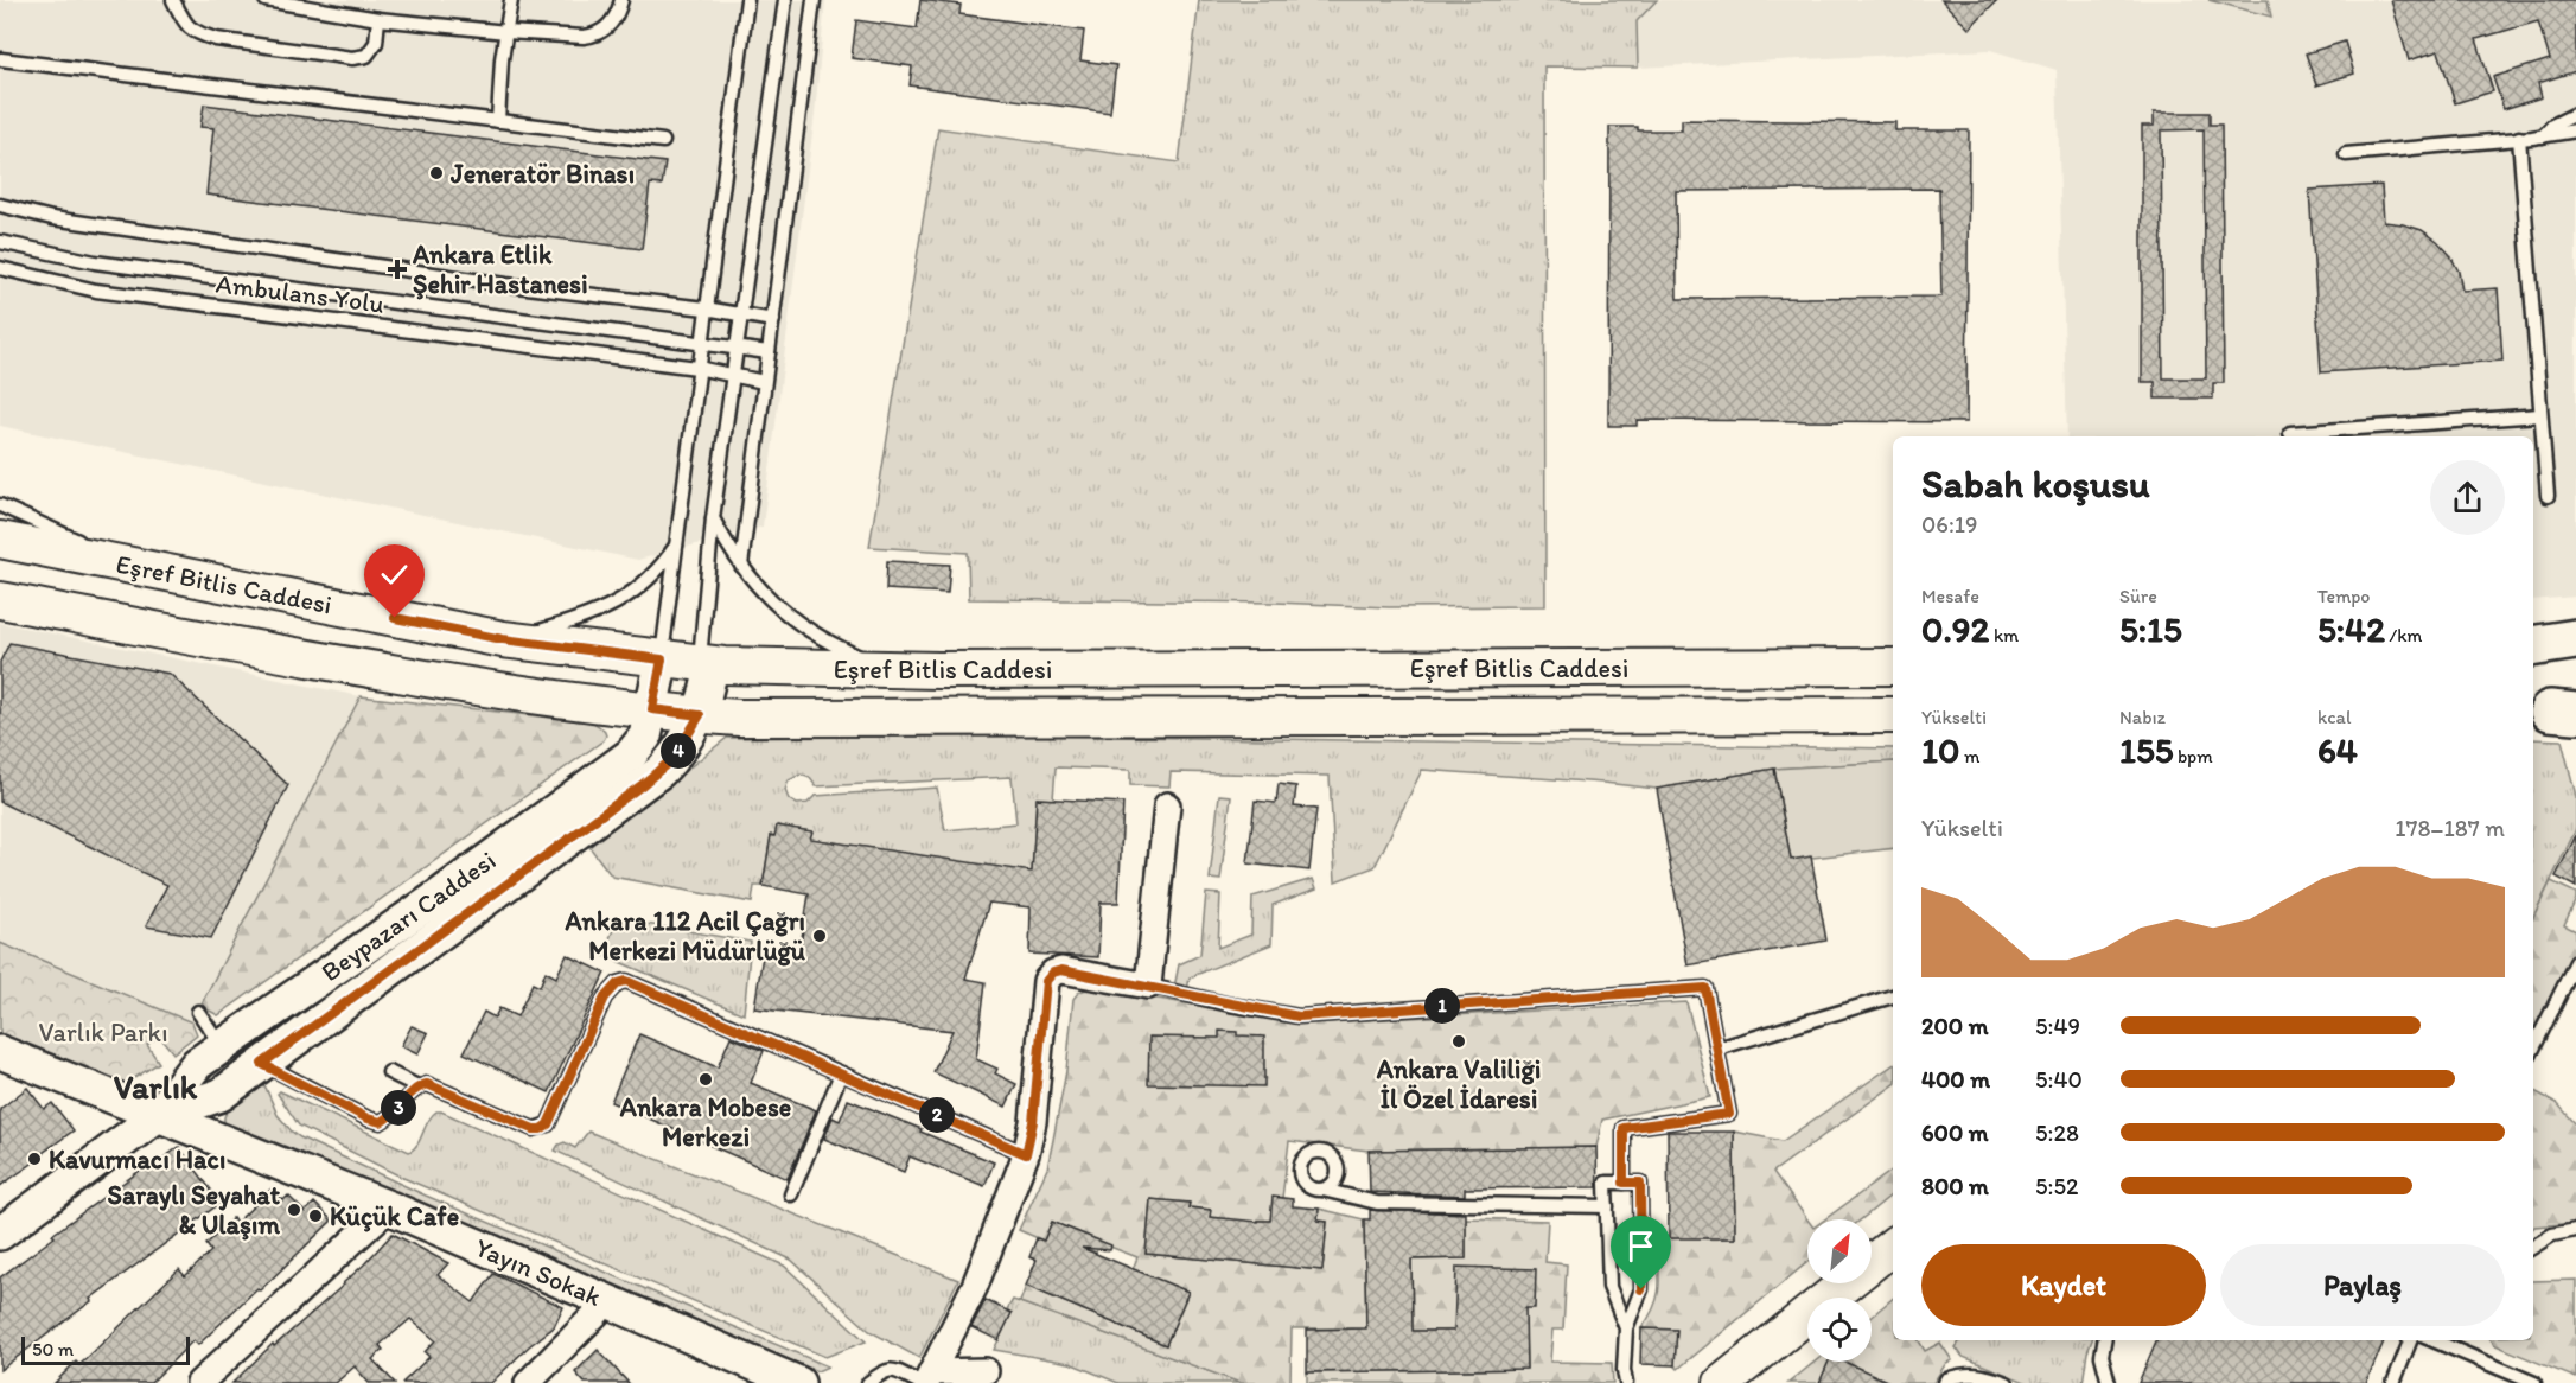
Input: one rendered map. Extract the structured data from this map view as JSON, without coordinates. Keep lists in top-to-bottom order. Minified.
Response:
{"streets":{"main road":["Eşref Bitlis Caddesi"],"street":["Beypazarı Caddesi","Yayın Sokak"],"lane":["Ambulans Yolu"]},"crossings":[["Eşref Bitlis Caddesi","Beypazarı Caddesi"],["Beypazarı Caddesi","Yayın Sokak"]],"districts":["Varlık"],"parks":["Varlık Parkı"],"places":{"other":["Jeneratör Binası","Ankara 112 Acil Çağrı Merkezi Müdürlüğü","Ankara Valiliği İl Özel İdaresi","Ankara Mobese Merkezi","Kavurmacı Hacı","Saraylı Seyahat & Ulaşım","Küçük Cafe"],"health":["Ankara Etlik Şehir Hastanesi"]},"scale_bar":"50 m","north":"top right","page":{"heading":["Sabah koşusu","06:19"],"stats":[["Mesafe","0.92 km"],["Süre","5:15"],["Tempo","5:42 /km"],["Yükselti","10 m"],["Nabız","155 bpm"],["kcal","64"]],"pins":["4","1","3","2"],"chart":["Yükselti","178–187 m"],"list":[{"name":"200 m","note":"5:49"},{"name":"400 m","note":"5:40"},{"name":"600 m","note":"5:28"},{"name":"800 m","note":"5:52"}],"buttons":["Kaydet","Paylaş"],"scale":"50 m"}}
